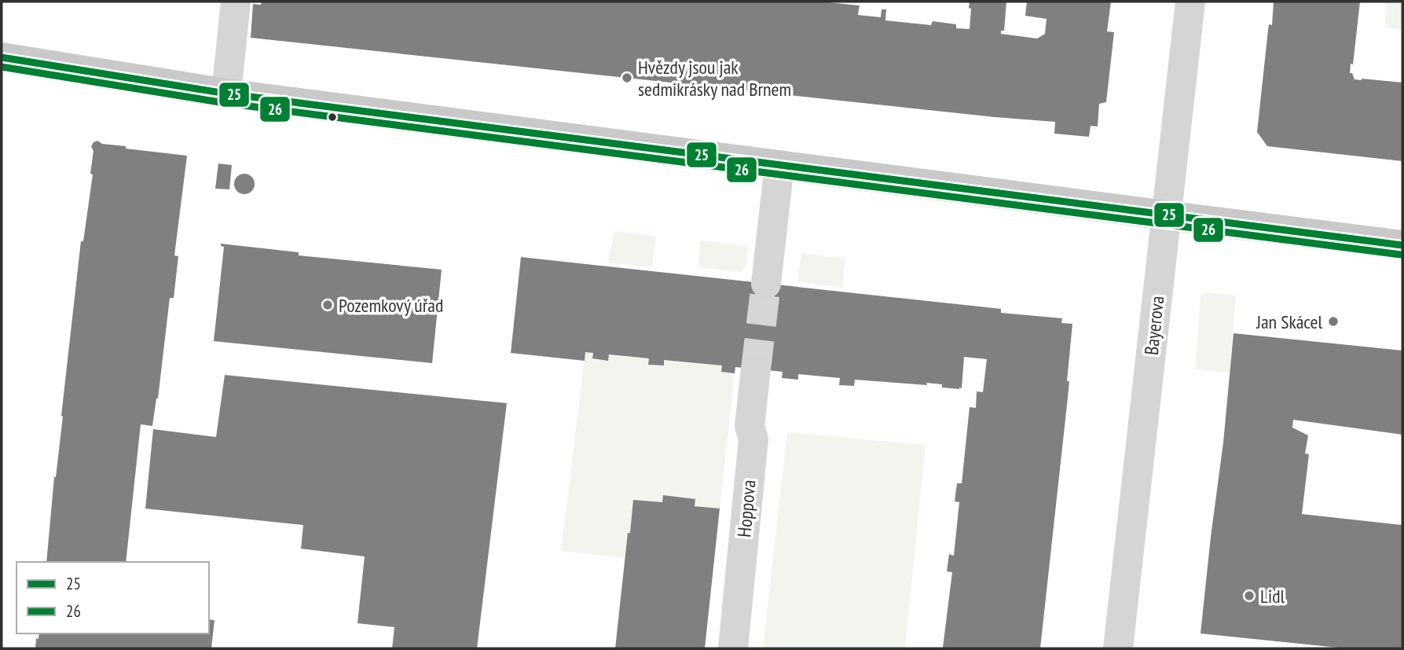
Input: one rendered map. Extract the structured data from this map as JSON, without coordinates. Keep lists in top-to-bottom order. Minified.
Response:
{"streets":{"street":["Bayerova","Hoppova"]},"places":["Hvězdy jsou jak sedmikrásky nad Brnem","Pozemkový úřad","Jan Skácel","Lidl"],"lines":["transit line 25","transit line 26"],"legend":["25","26"]}
